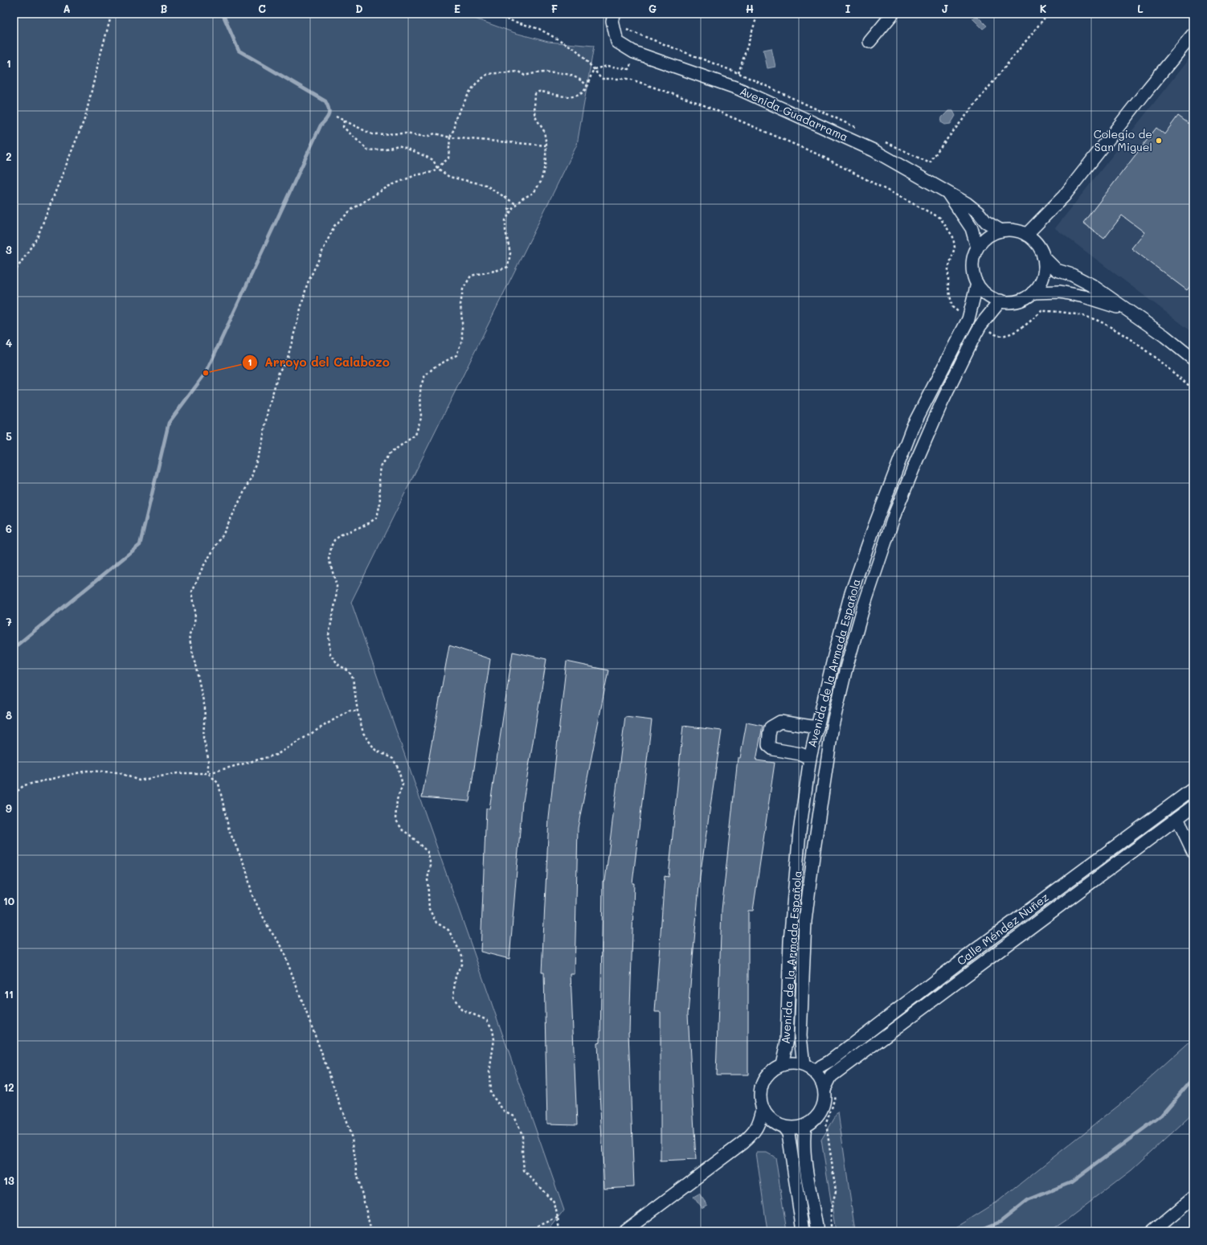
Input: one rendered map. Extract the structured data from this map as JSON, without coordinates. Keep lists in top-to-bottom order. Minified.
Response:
{"streets":{"street":["Avenida Guadarrama","Avenida de la Armada Española","Calle Méndez Nuñez"]},"crossings":[["Avenida Guadarrama","Avenida de la Armada Española"],["Avenida de la Armada Española","Calle Méndez Nuñez"]],"places":["Colegio de San Miguel","Arroyo del Calabozo"],"grid":{"columns":["A","B","C","D","E","F","G","H","I","J","K","L"],"rows":["1","2","3","4","5","6","7","8","9","10","11","12","13"]}}
